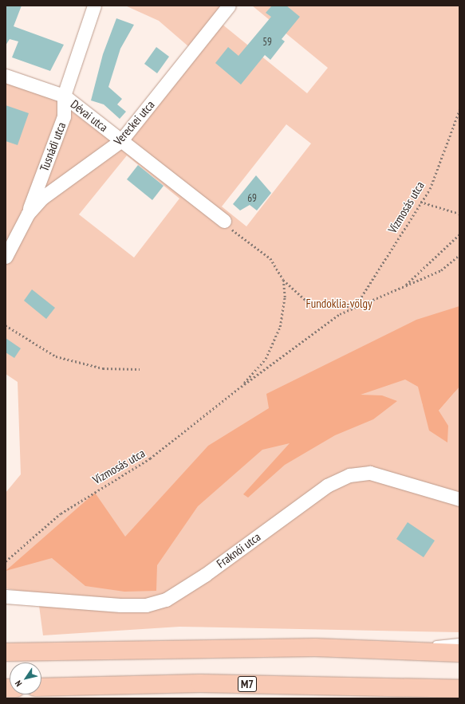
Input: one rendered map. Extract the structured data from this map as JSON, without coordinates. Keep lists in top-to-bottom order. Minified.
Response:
{"streets":{"highway":["M7"],"street":["Dévai utca","Vereckei utca","Tusnádi utca","Fraknói utca"],"path":["Vízmosás utca"]},"crossings":[["Dévai utca","Vereckei utca"],["Dévai utca","Tusnádi utca"],["Vereckei utca","Tusnádi utca"]],"parks":["Fundoklia-völgy"],"house_numbers":["59","69"],"north":"bottom left"}
